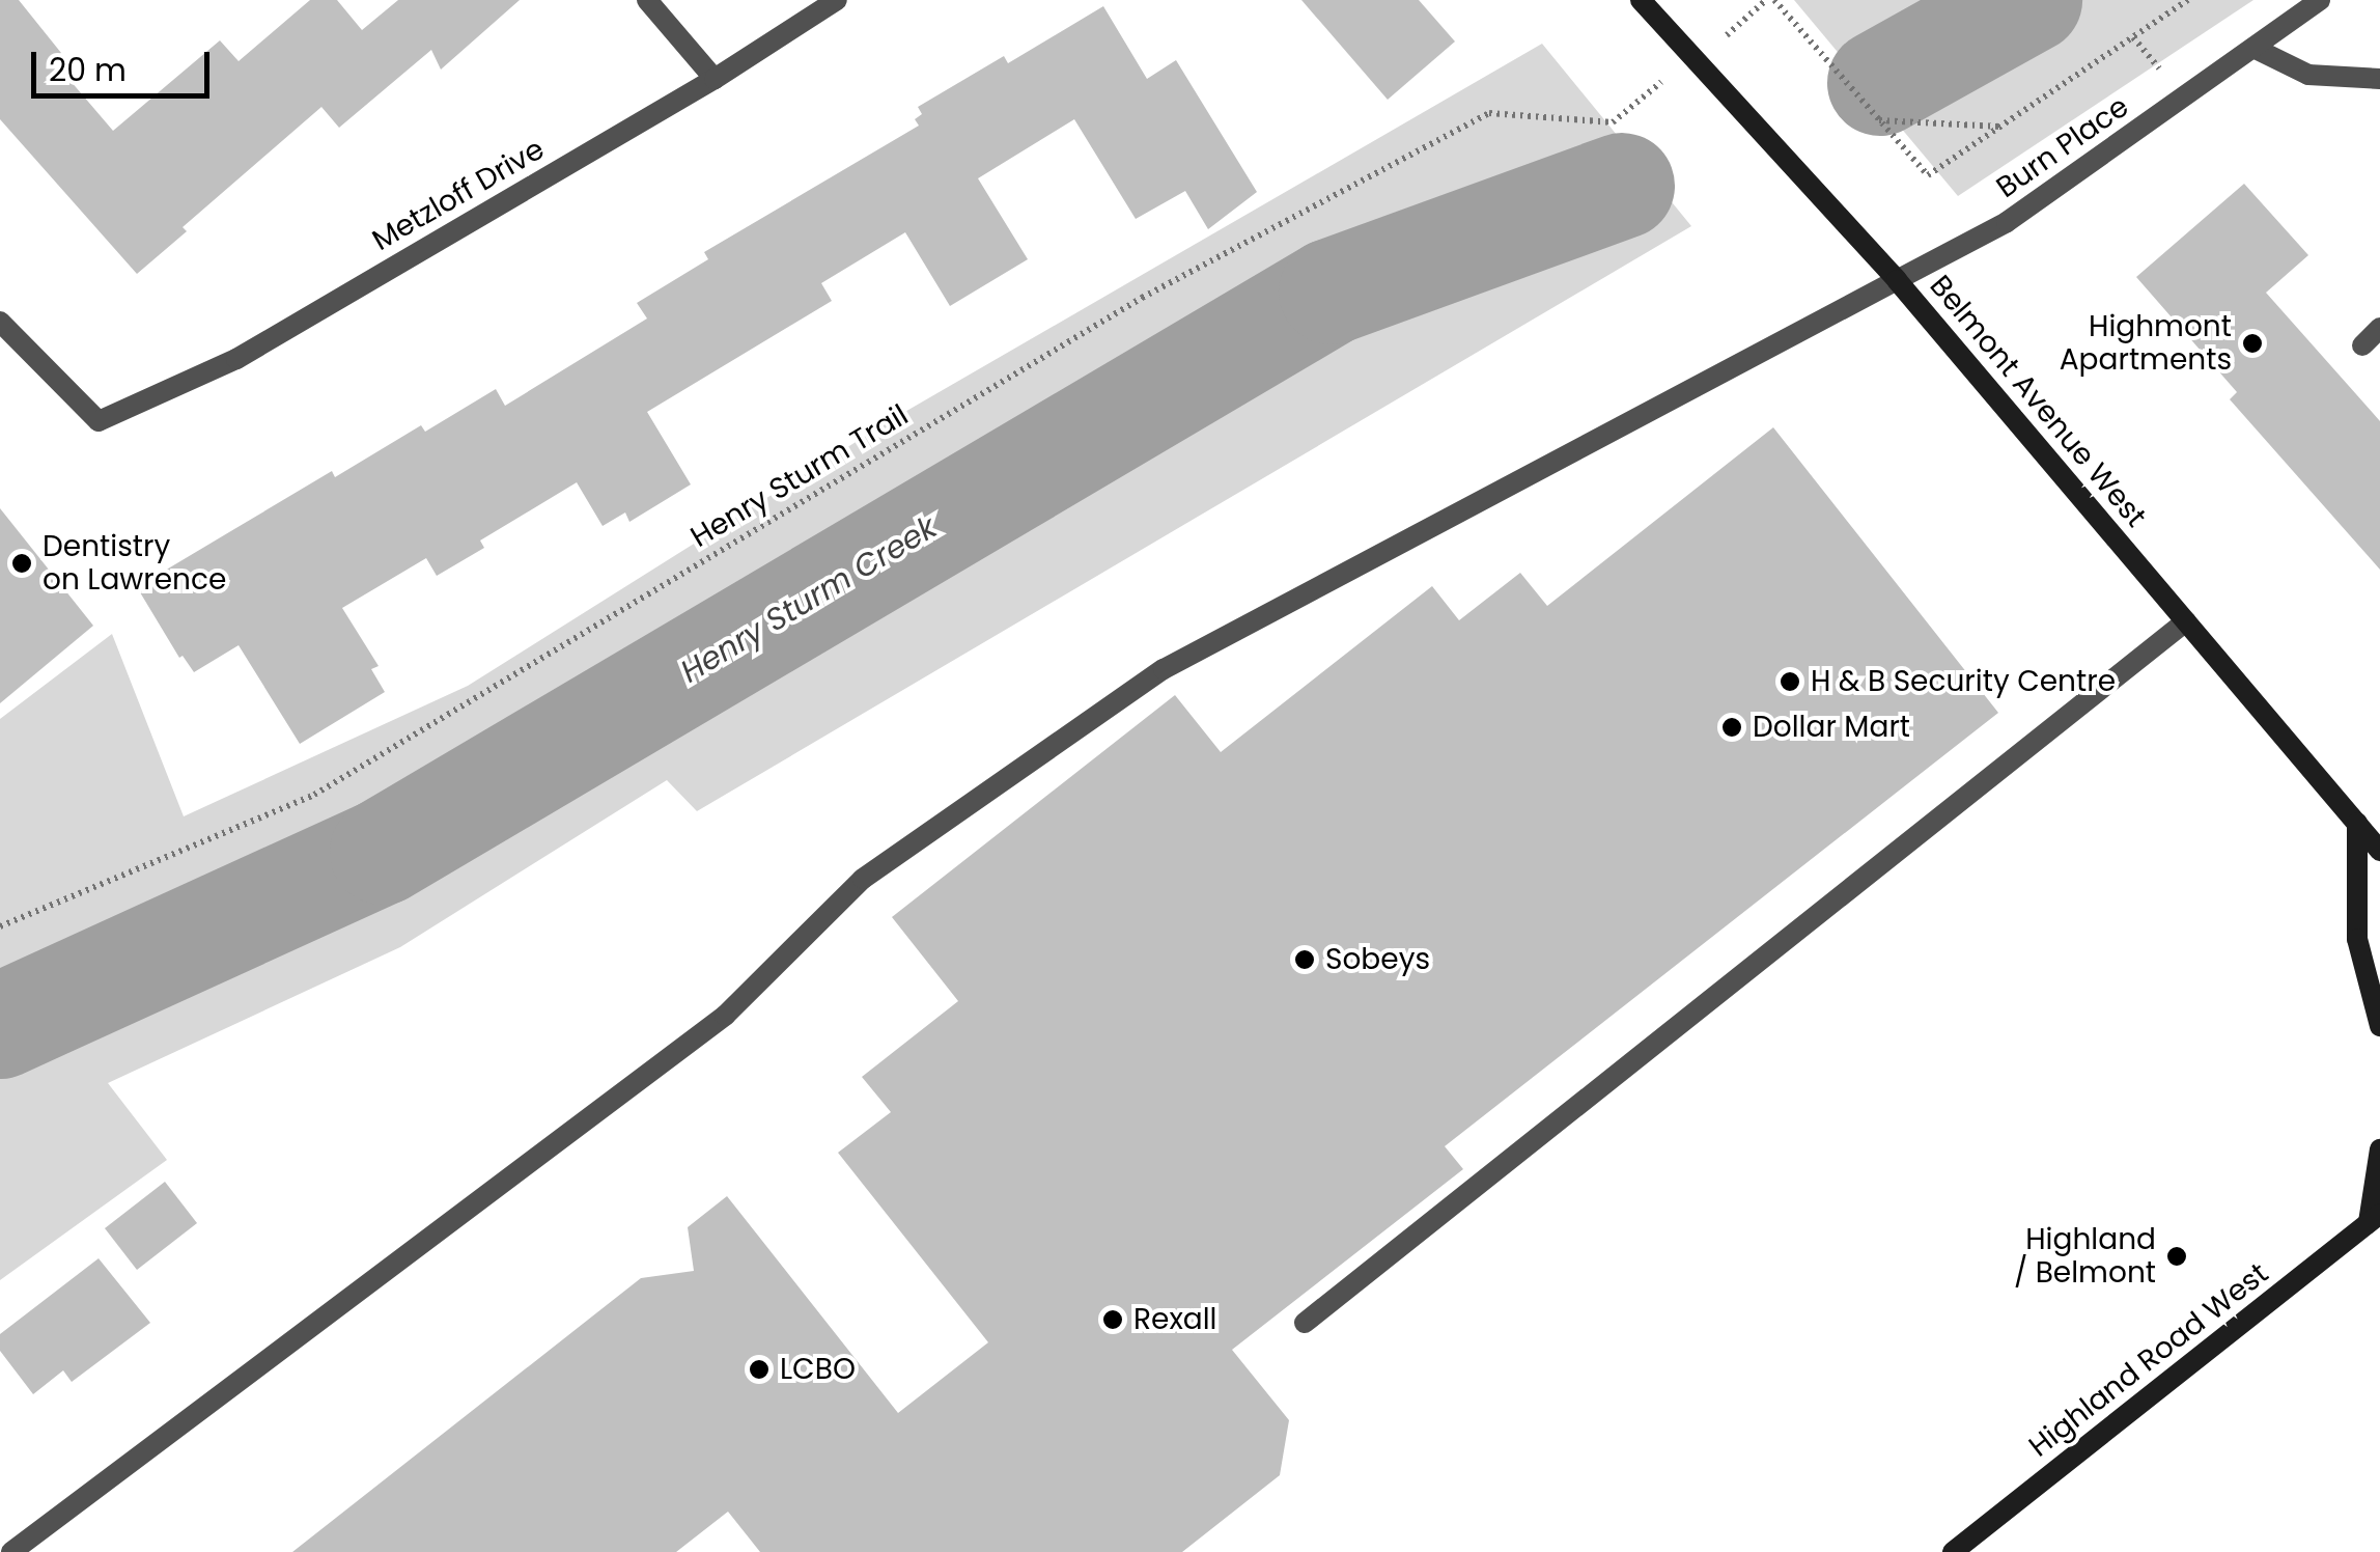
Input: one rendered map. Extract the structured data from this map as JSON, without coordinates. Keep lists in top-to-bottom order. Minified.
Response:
{"streets":{"street":["Burn Place","Metzloff Drive","Belmont Avenue West","Highland Road West"],"path":["Henry Sturm Trail"]},"crossings":[["Burn Place","Belmont Avenue West"]],"water":["Henry Sturm Creek"],"places":["Highmont Apartments","Dentistry on Lawrence","H & B Security Centre","Dollar Mart","Sobeys","Highland / Belmont","Rexall","LCBO"],"scale_bar":"20 m"}
